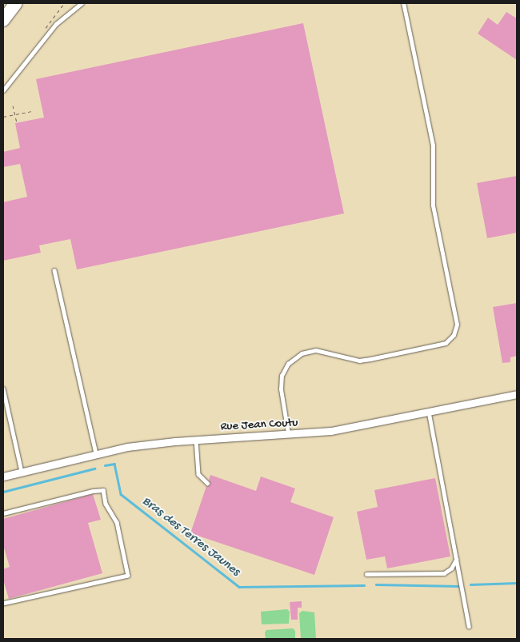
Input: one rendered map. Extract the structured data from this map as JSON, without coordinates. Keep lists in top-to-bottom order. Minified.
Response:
{"streets":{"street":["Rue Jean Coutu"]},"water":["Bras des Terres Jaunes"]}
